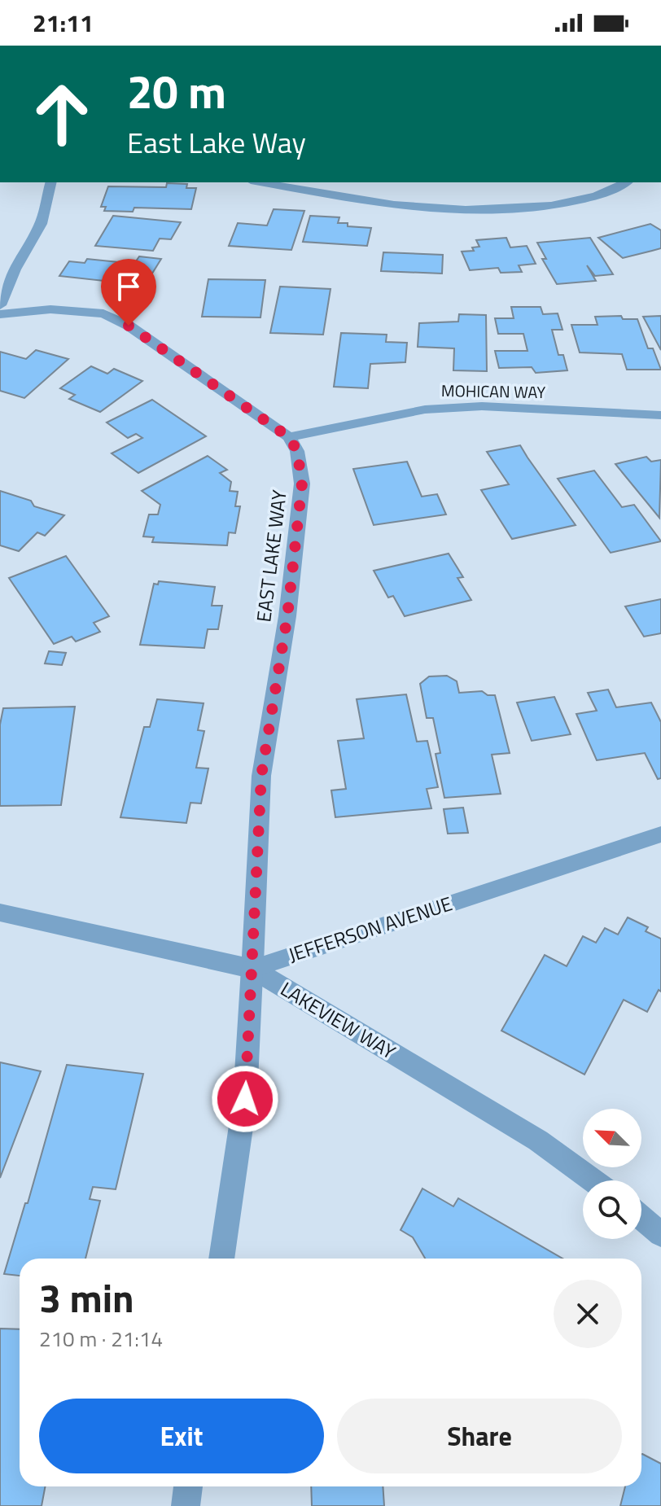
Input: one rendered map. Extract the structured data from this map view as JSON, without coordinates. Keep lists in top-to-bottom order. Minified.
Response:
{"streets":{"street":["MOHICAN WAY","EAST LAKE WAY","JEFFERSON AVENUE","LAKEVIEW WAY"]},"crossings":[["MOHICAN WAY","EAST LAKE WAY"],["EAST LAKE WAY","JEFFERSON AVENUE"],["EAST LAKE WAY","LAKEVIEW WAY"],["JEFFERSON AVENUE","LAKEVIEW WAY"]],"north":"top left","page":{"status":"21:11","turn":["20 m","East Lake Way"],"heading":["3 min","210 m · 21:14"],"buttons":["Exit","Share"]}}
